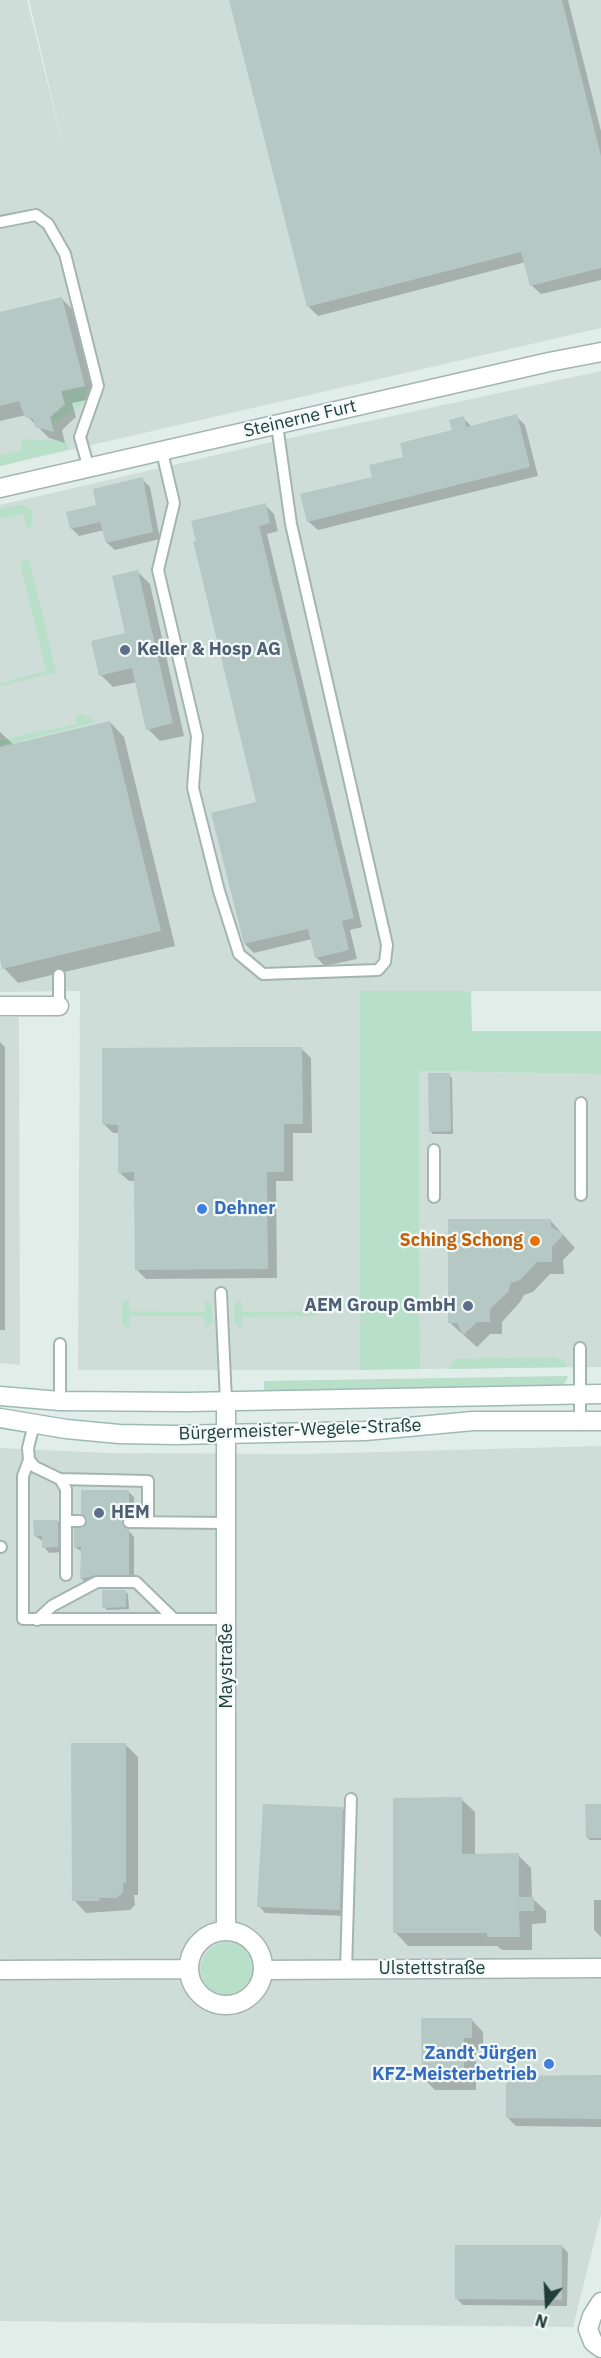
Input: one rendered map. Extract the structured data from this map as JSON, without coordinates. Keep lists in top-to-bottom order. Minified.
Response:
{"streets":{"street":["Steinerne Furt","Bürgermeister-Wegele-Straße","Maystraße","Ulstettstraße"]},"crossings":[["Bürgermeister-Wegele-Straße","Maystraße"],["Maystraße","Ulstettstraße"]],"places":["Keller & Hosp AG","Dehner","Sching Schong","AEM Group GmbH","HEM","Zandt Jürgen KFZ-Meisterbetrieb"],"north":"bottom"}
